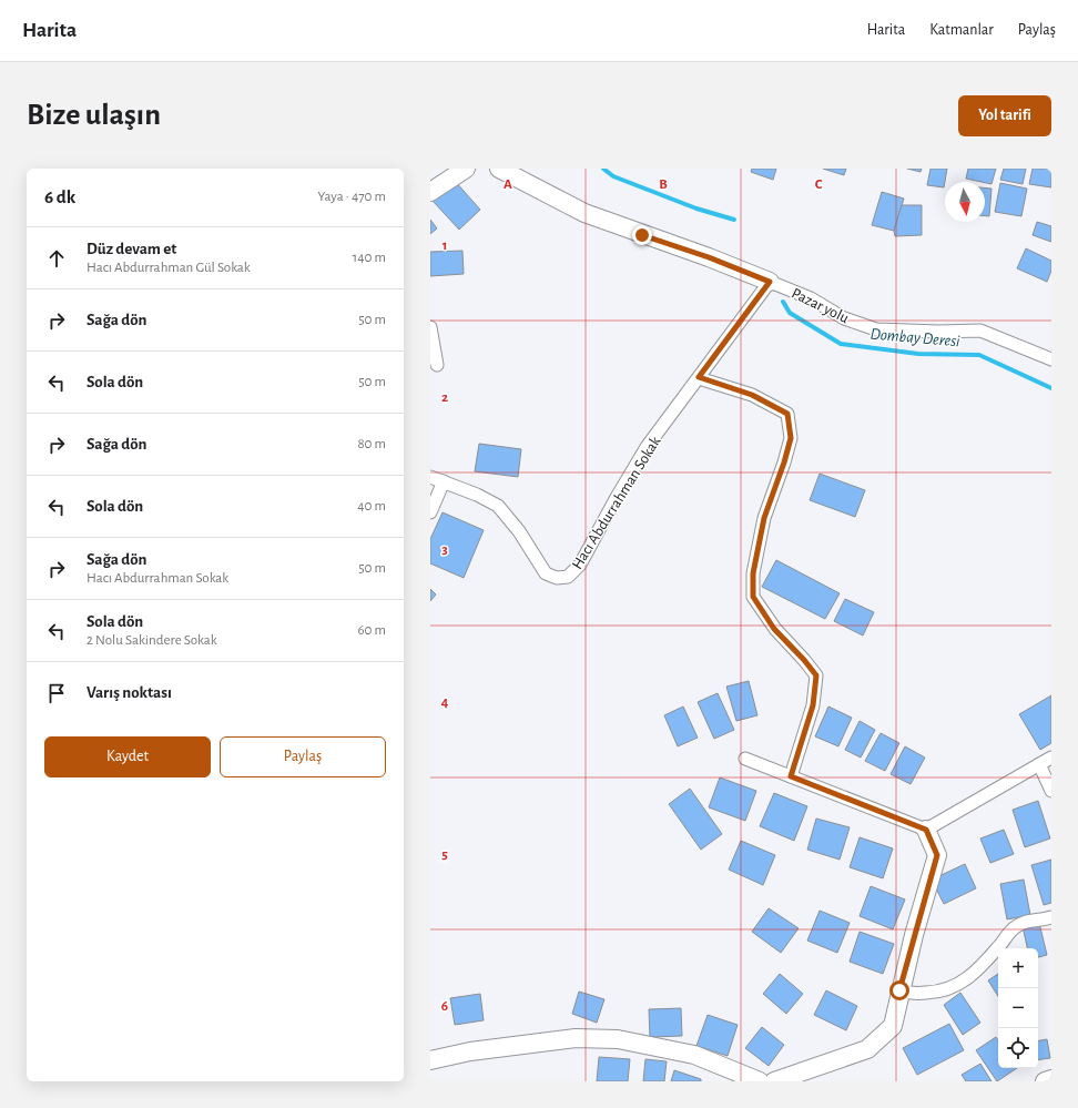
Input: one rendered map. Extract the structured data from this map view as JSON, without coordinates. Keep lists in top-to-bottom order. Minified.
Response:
{"streets":{"street":["Pazar yolu","Hacı Abdurrahman Sokak"]},"crossings":[["Pazar yolu","Hacı Abdurrahman Sokak"]],"water":["Dombay Deresi"],"north":"bottom","page":{"header":"Harita","nav":["Harita","Katmanlar","Paylaş"],"buttons":["Yol tarifi",["Kaydet","Paylaş"]],"title":"Bize ulaşın","heading":["6 dk","Yaya · 470 m"],"list":[["Düz devam et","Hacı Abdurrahman Gül Sokak","140 m"],["Sağa dön","50 m"],["Sola dön","50 m"],["Sağa dön","80 m"],["Sola dön","40 m"],["Sağa dön","Hacı Abdurrahman Sokak","50 m"],["Sola dön","2 Nolu Sakindere Sokak","60 m"],"Varış noktası"],"map_buttons":["+","−"]},"grid":{"columns":["A","B","C"],"rows":["1","2","3","4","5","6"]}}
